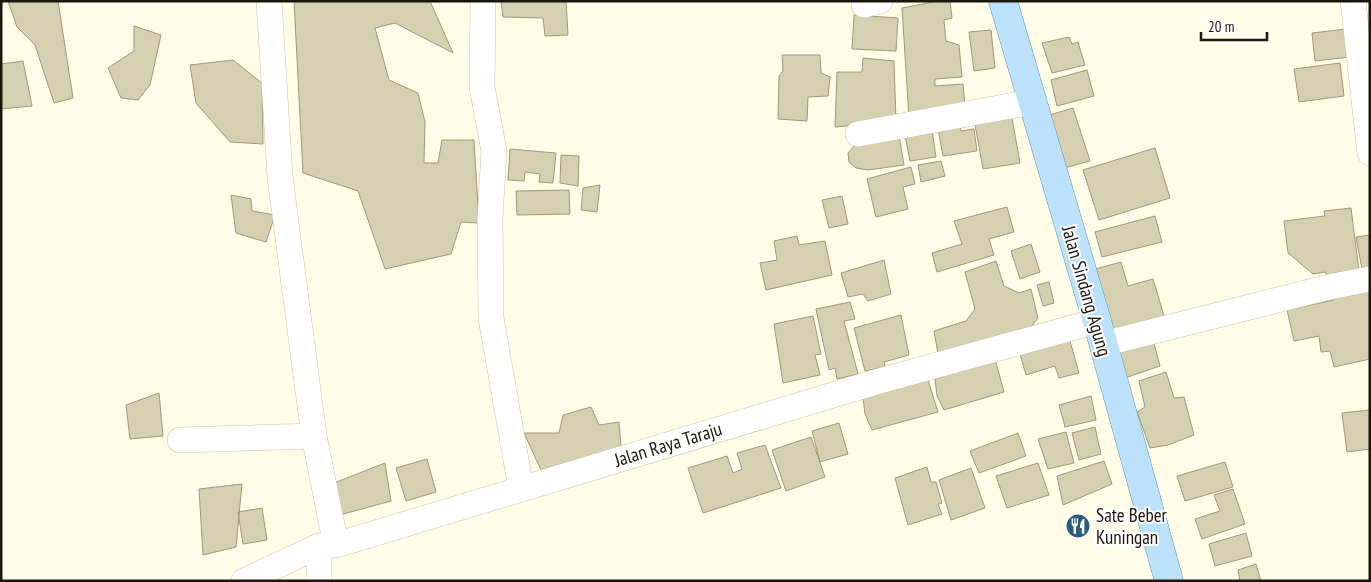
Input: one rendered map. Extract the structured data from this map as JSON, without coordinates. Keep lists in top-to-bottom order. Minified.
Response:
{"streets":{"main road":["Jalan Sindang Agung"],"street":["Jalan Raya Taraju"]},"crossings":[["Jalan Sindang Agung","Jalan Raya Taraju"]],"places":{"restaurant":["Sate Beber Kuningan"]},"scale_bar":"20 m"}
